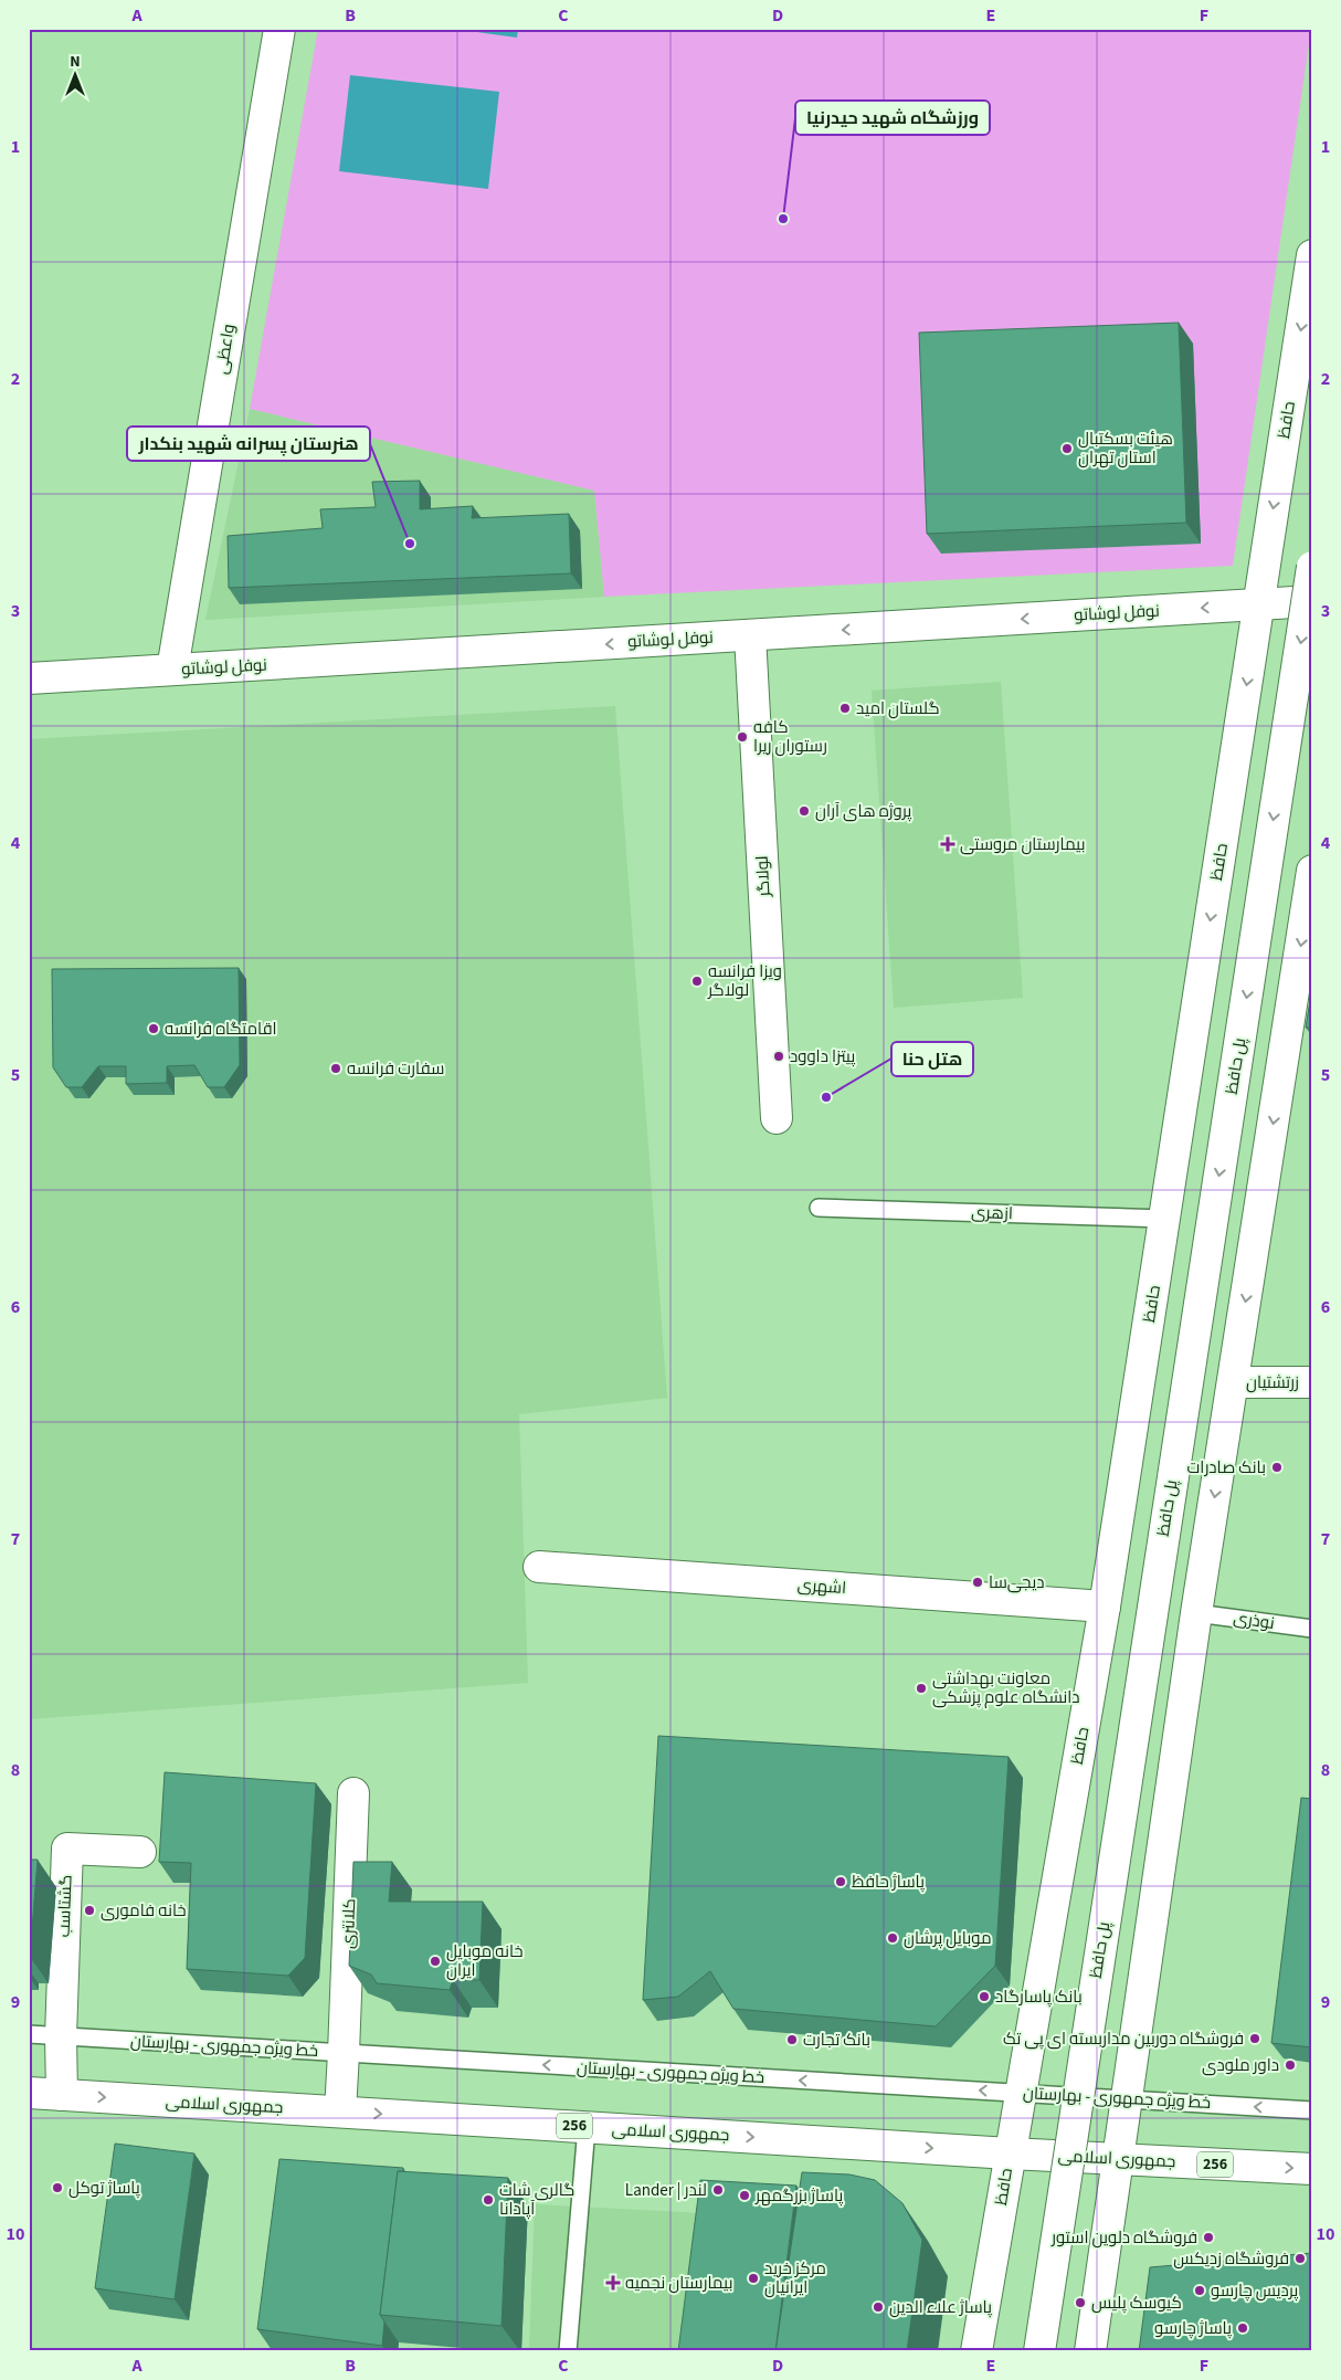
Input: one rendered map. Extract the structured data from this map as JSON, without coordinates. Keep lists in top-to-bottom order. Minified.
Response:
{"streets":{"main road":["واعظی","حافظ","نوفل لوشاتو","لولاگر","پل حافظ","زرتشتیان","اشهری","گشتاسب","کلانتری","جمهوری اسلامی","256"],"lane":["ازهری","نوذری","خط ویژه جمهوری - بهارستان"]},"crossings":[["واعظی","نوفل لوشاتو"],["حافظ","نوفل لوشاتو"],["حافظ","ازهری"],["حافظ","اشهری"],["حافظ","خط ویژه جمهوری - بهارستان"],["حافظ","جمهوری اسلامی"],["نوفل لوشاتو","لولاگر"],["گشتاسب","خط ویژه جمهوری - بهارستان"],["کلانتری","خط ویژه جمهوری - بهارستان"],["کلانتری","جمهوری اسلامی"]],"one_way":["نوفل لوشاتو","خط ویژه جمهوری - بهارستان","جمهوری اسلامی"],"places":{"other":["ورزشگاه شهید حیدرنیا","هیئت بسکتبال استان تهران","هنرستان پسرانه شهید بنکدار","گلستان امید","کافه رستوران ریرا","پروژه های آران","ویزا فرانسه لولاگر","اقامتگاه فرانسه","پیتزا داوود","سفارت فرانسه","هتل حنا","بانک صادرات","دیجی‌سا","معاونت بهداشتی دانشگاه علوم پزشکی","پاساژ حافظ","خانه فاموری","موبایل پرشان","خانه موبایل ایران","بانک پاسارگاد","فروشگاه دوربین مداربسته ای پی تک","بانک تجارت","داور ملودی","پاساژ توکل","Lander | لندر","پاساژ بزرگمهر","گالری شات آپادانا","فروشگاه دلوین استور","فروشگاه زدیکس","مرکز خرید ایرانیان","پردیس چارسو","کیوسک پلیس","پاساژ علاء الدین","پاساژ چارسو"],"health":["بیمارستان مروستی","بیمارستان نجمیه"]},"north":"top","grid":{"columns":["A","B","C","D","E","F"],"rows":["1","2","3","4","5","6","7","8","9","10"]}}
